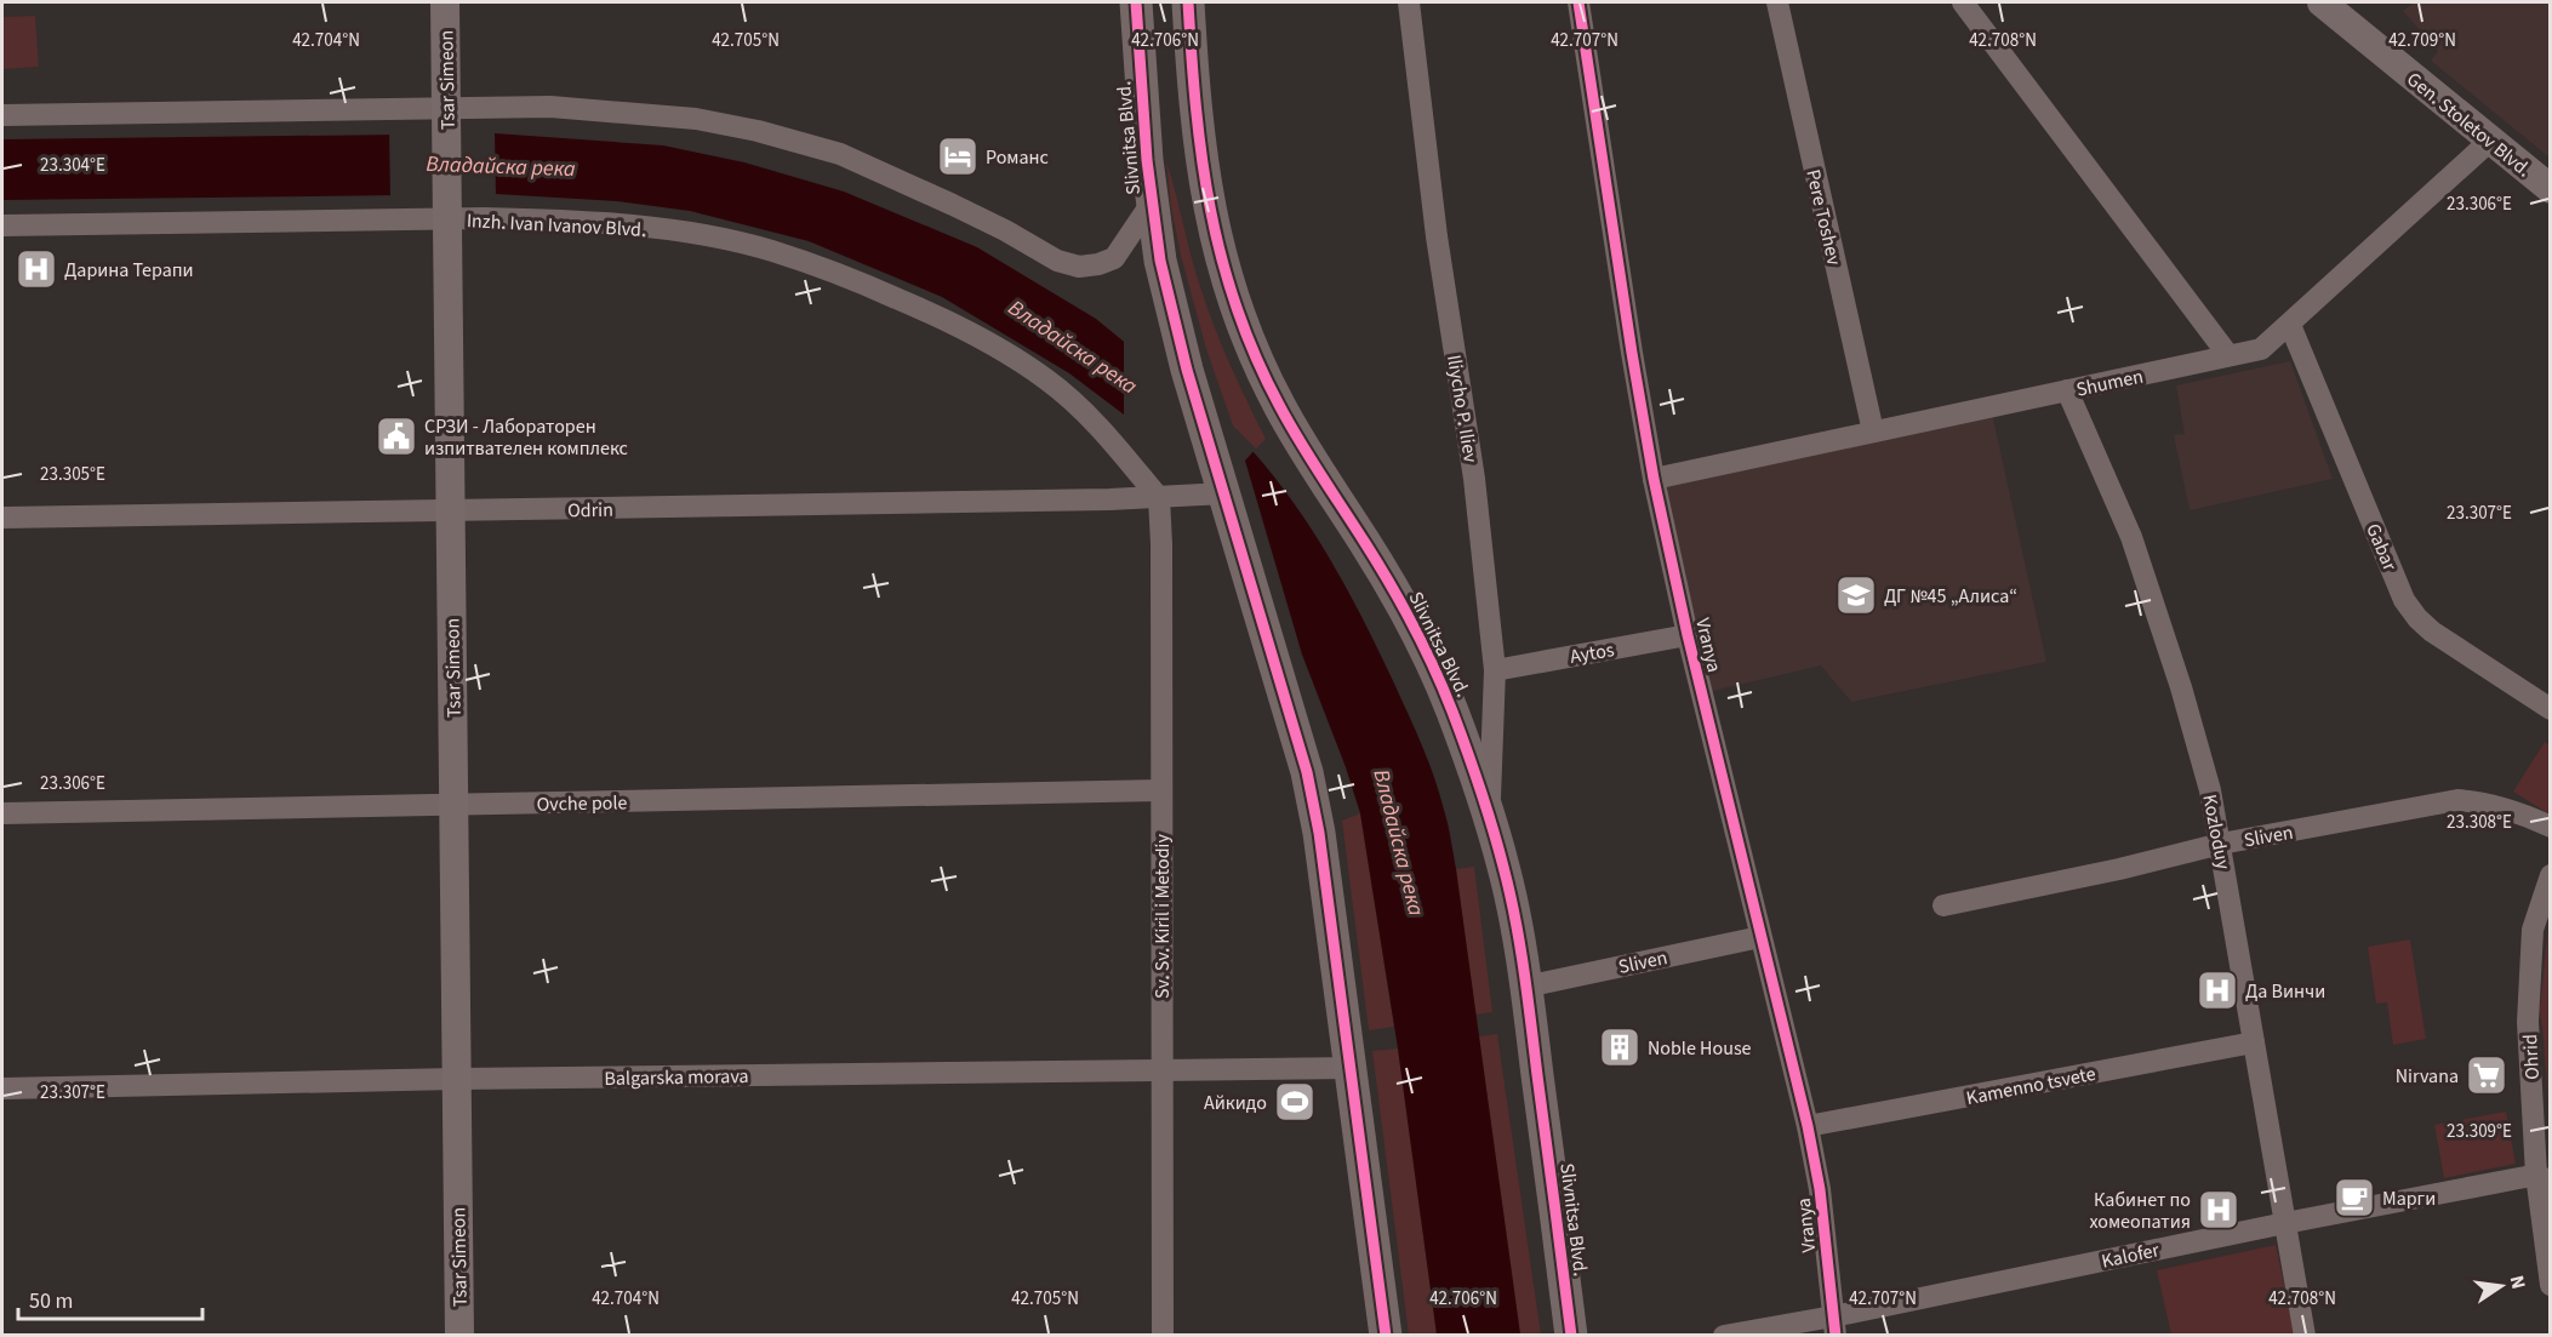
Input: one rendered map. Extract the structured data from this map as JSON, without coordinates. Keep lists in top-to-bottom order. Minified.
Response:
{"streets":{"main road":["Slivnitsa Blvd."],"street":["Tsar Simeon","Gen. Stoletov Blvd.","Pere Toshev","Inzh. Ivan Ivanov Blvd.","Shumen","Iliycho P. Iliev","Odrin","Gabar","Vranya","Aytos","Ovche pole","Kozloduy","Sliven","Sv. Sv. Kiril i Metodiy","Ohrid","Balgarska morava","Kamenno tsvete","Kalofer"]},"crossings":[["Tsar Simeon","Inzh. Ivan Ivanov Blvd."],["Tsar Simeon","Odrin"],["Tsar Simeon","Ovche pole"],["Tsar Simeon","Balgarska morava"],["Gen. Stoletov Blvd.","Shumen"],["Slivnitsa Blvd.","Iliycho P. Iliev"],["Slivnitsa Blvd.","Odrin"],["Slivnitsa Blvd.","Sliven"],["Slivnitsa Blvd.","Balgarska morava"],["Pere Toshev","Shumen"],["Inzh. Ivan Ivanov Blvd.","Odrin"],["Inzh. Ivan Ivanov Blvd.","Sv. Sv. Kiril i Metodiy"],["Shumen","Gabar"],["Shumen","Vranya"],["Shumen","Kozloduy"],["Iliycho P. Iliev","Aytos"],["Odrin","Sv. Sv. Kiril i Metodiy"],["Vranya","Aytos"],["Vranya","Sliven"],["Vranya","Kamenno tsvete"],["Vranya","Kalofer"],["Ovche pole","Sv. Sv. Kiril i Metodiy"],["Kozloduy","Sliven"],["Kozloduy","Kamenno tsvete"],["Kozloduy","Kalofer"],["Sv. Sv. Kiril i Metodiy","Balgarska morava"],["Ohrid","Kalofer"]],"water":["Владайска река"],"places":{"hotel":["Романс"],"hospital":["Дарина Терапи","Да Винчи","Кабинет по хомеопатия"],"public building":["СРЗИ - Лабораторен изпитвателен комплекс"],"school or university":["ДГ №45 „Алиса“"],"building":["Noble House"],"supermarket":["Nirvana"],"sports":["Айкидо"],"cafe":["Марги"]},"scale_bar":"50 m","north":"right","coordinates":["42.704°N","42.705°N","42.706°N","42.707°N","42.708°N","42.709°N","23.304°E","23.306°E","23.305°E","23.307°E","23.308°E","23.309°E"]}
